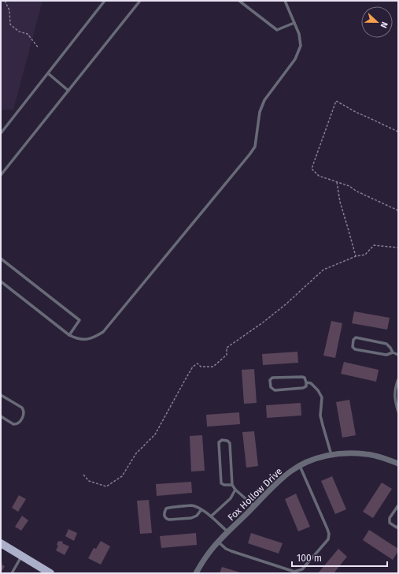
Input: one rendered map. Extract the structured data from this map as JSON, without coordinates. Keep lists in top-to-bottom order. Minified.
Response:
{"streets":{"street":["Fox Hollow Drive"]},"scale_bar":"100 m","north":"right"}
